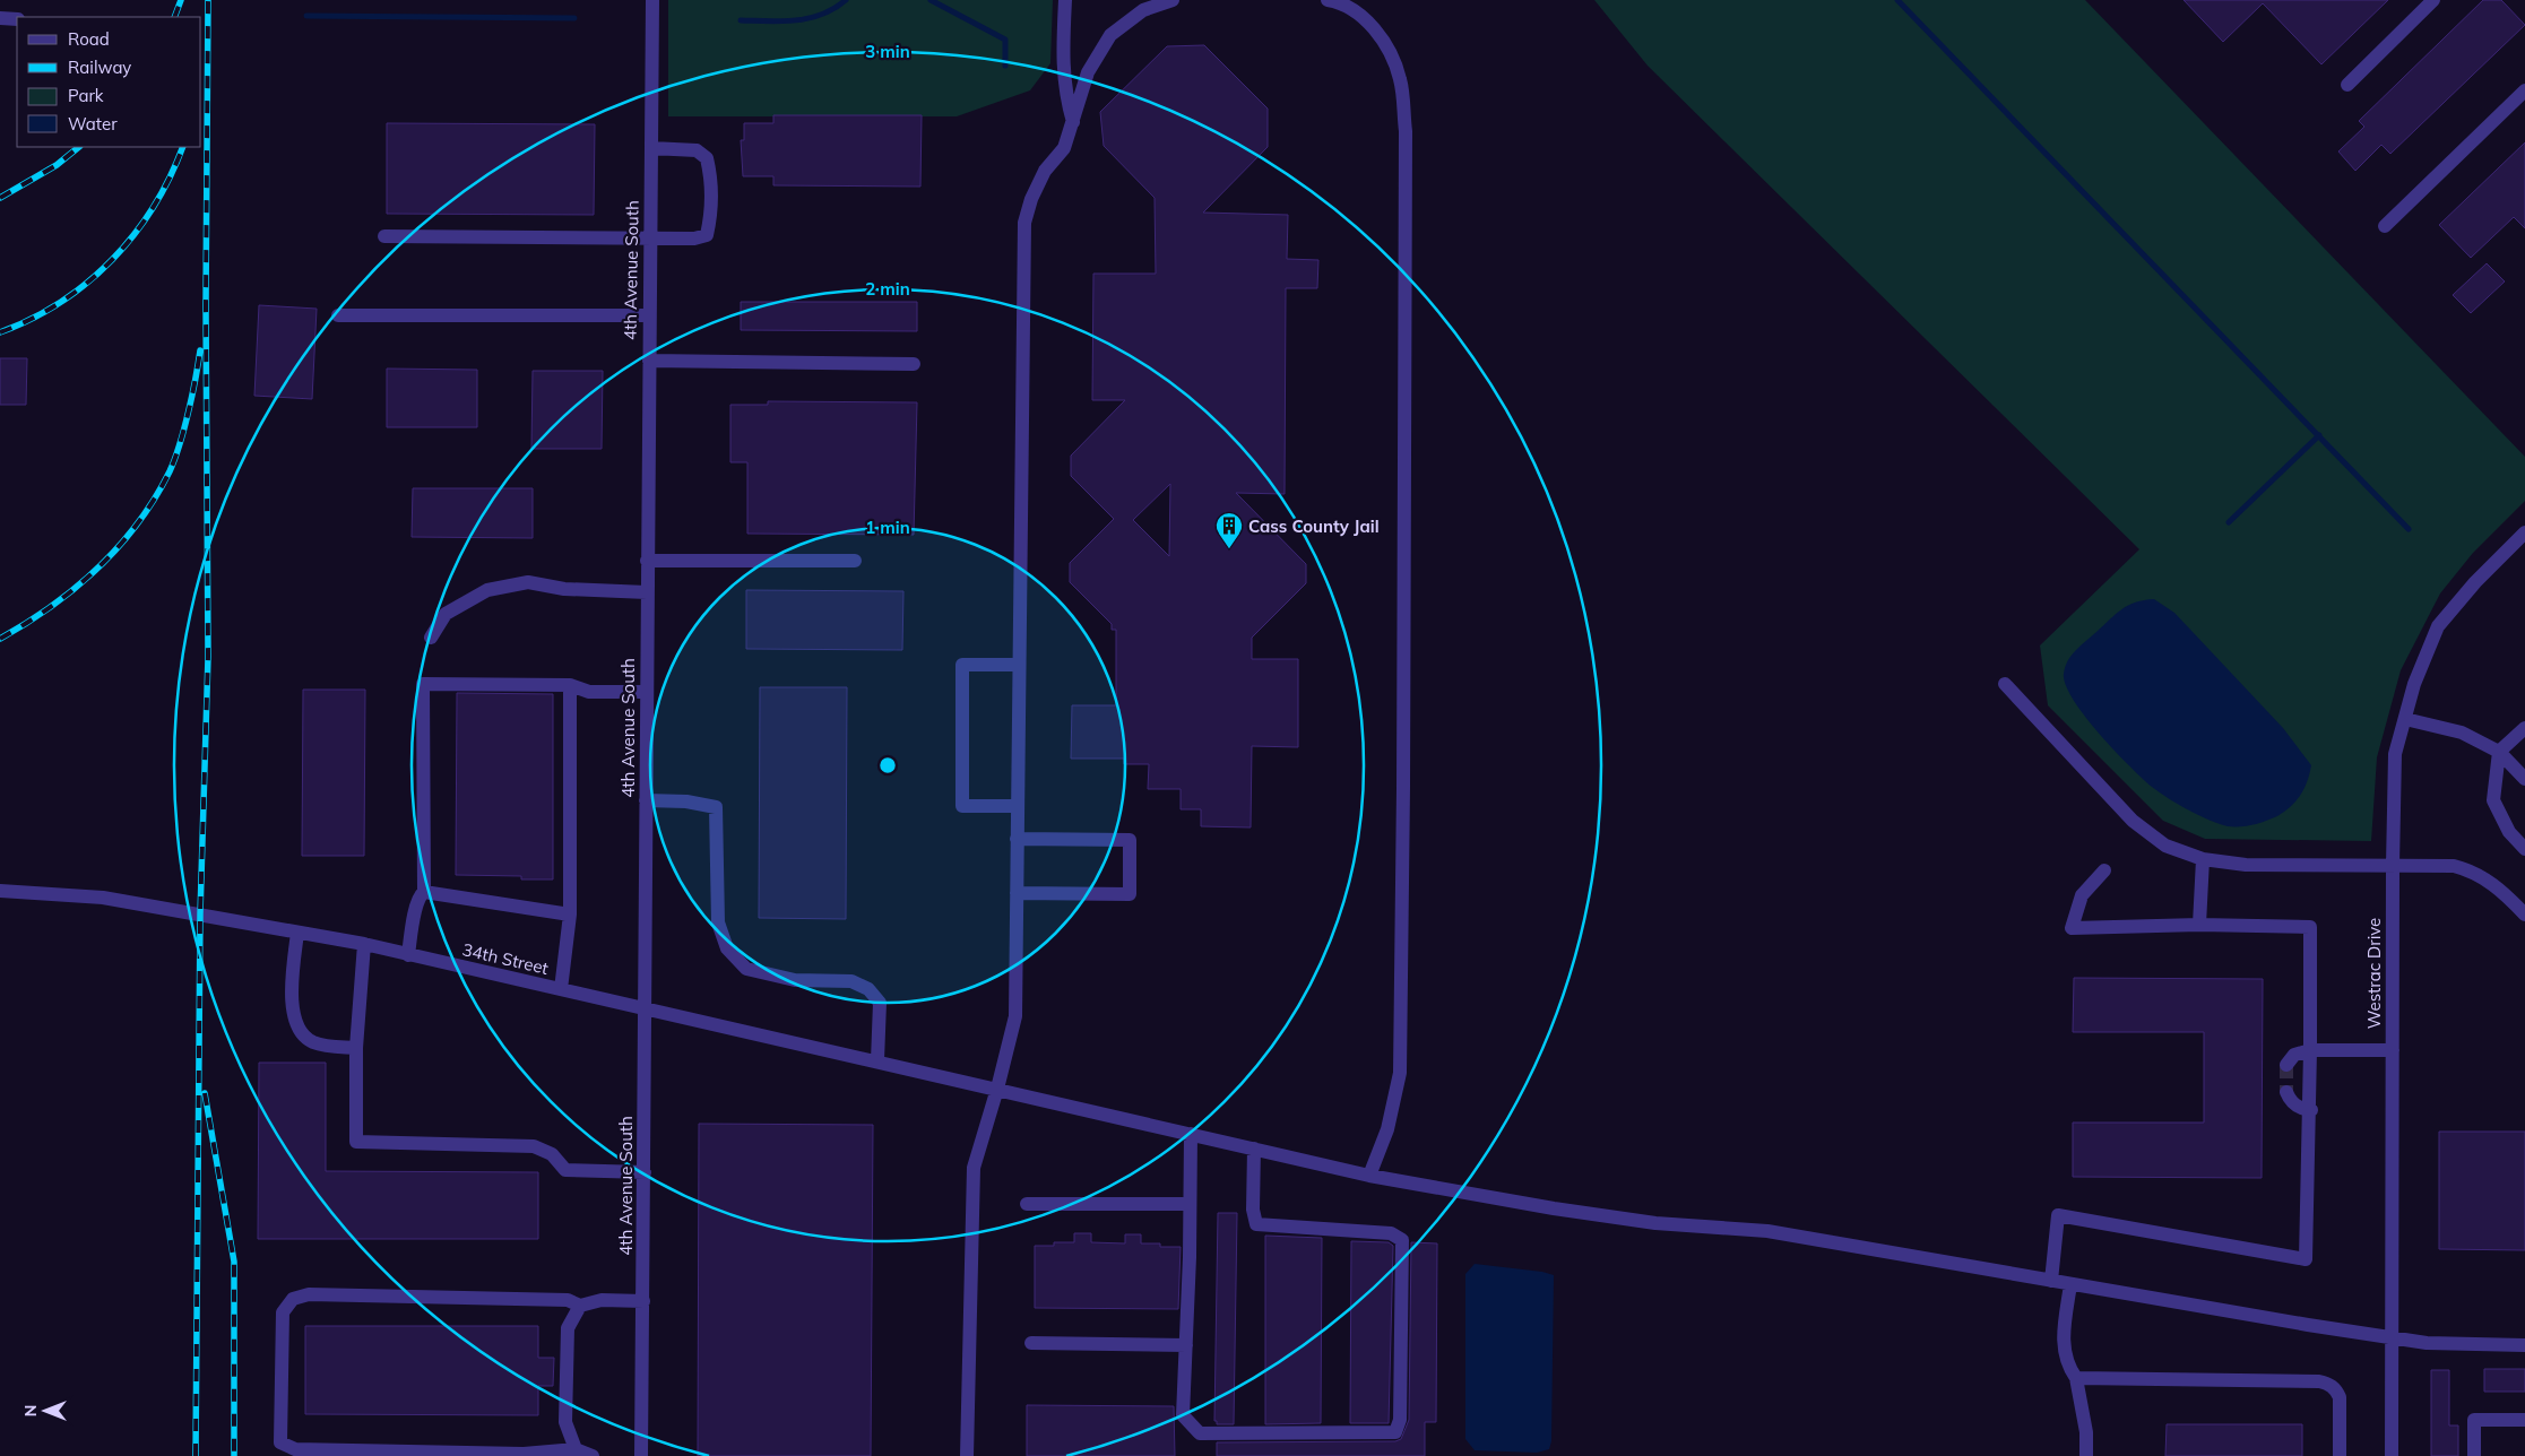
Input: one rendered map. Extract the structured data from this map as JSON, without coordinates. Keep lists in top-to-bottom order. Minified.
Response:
{"streets":{"street":["4th Avenue South","34th Street","Westrac Drive"]},"crossings":[["4th Avenue South","34th Street"],["34th Street","Westrac Drive"]],"places":{"building":["Cass County Jail"]},"legend":["Road","Railway","Park","Water"],"north":"left","rings":["3 min","2 min","1 min"]}
